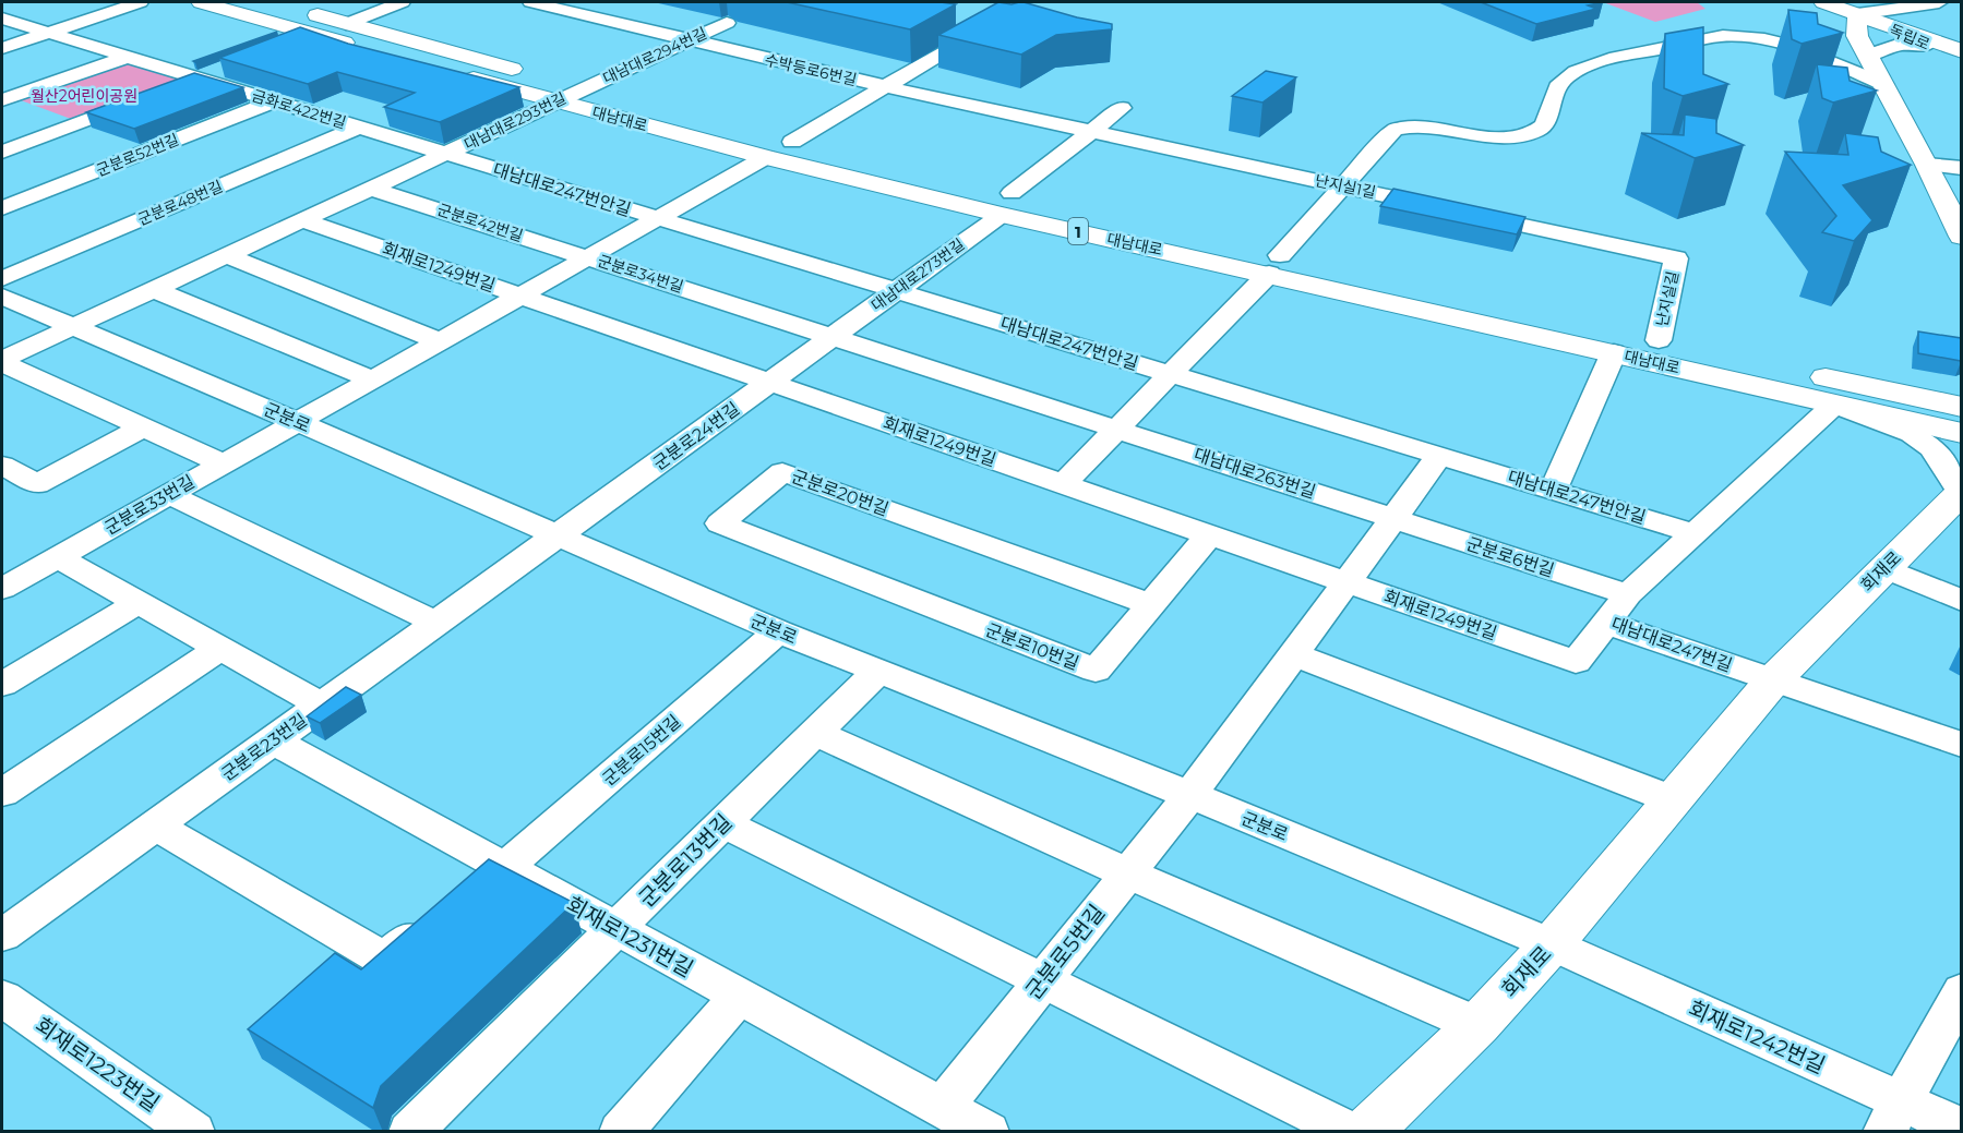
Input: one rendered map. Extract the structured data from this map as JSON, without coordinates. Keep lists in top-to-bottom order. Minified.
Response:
{"streets":{"main road":["독립로","대남대로","1","회재로"],"street":["대남대로294번길","수박등로6번길","금화로422번길","대남대로293번길","군분로52번길","난지실1길","대남대로247번안길","군분로48번길","군분로42번길","회재로1249번길","군분로34번길","대남대로273번길","난지실길","군분로","군분로24번길","대남대로263번길","군분로20번길","군분로33번길","군분로6번길","대남대로247번길","군분로10번길","군분로23번길","군분로15번길","군분로13번길","회재로1231번길","군분로5번길","회재로1242번길","회재로1223번길"]},"crossings":[["대남대로294번길","수박등로6번길"],["대남대로294번길","대남대로"],["대남대로294번길","대남대로293번길"],["수박등로6번길","난지실1길"],["금화로422번길","대남대로293번길"],["금화로422번길","군분로52번길"],["금화로422번길","대남대로247번안길"],["금화로422번길","군분로48번길"],["대남대로","대남대로293번길"],["대남대로","대남대로273번길"],["대남대로","난지실길"],["대남대로","대남대로247번길"],["대남대로293번길","대남대로247번안길"],["난지실1길","난지실길"],["대남대로247번안길","대남대로273번길"],["대남대로247번안길","대남대로247번길"],["군분로42번길","군분로34번길"],["회재로1249번길","군분로34번길"],["회재로1249번길","군분로24번길"],["회재로1249번길","대남대로247번길"],["회재로1249번길","군분로10번길"],["군분로34번길","대남대로273번길"],["군분로34번길","군분로"],["군분로34번길","군분로24번길"],["군분로34번길","대남대로263번길"],["군분로34번길","군분로33번길"],["대남대로273번길","군분로24번길"],["대남대로273번길","대남대로263번길"],["군분로","군분로24번길"],["군분로","군분로33번길"],["군분로","회재로"],["군분로","군분로23번길"],["군분로","군분로15번길"],["군분로","군분로13번길"],["군분로","군분로5번길"],["군분로","회재로1242번길"],["군분로24번길","대남대로263번길"],["군분로24번길","군분로23번길"],["대남대로263번길","군분로6번길"],["군분로20번길","군분로10번길"],["군분로6번길","대남대로247번길"],["회재로","대남대로247번길"],["회재로","회재로1242번길"],["군분로23번길","군분로15번길"],["군분로23번길","회재로1231번길"],["군분로15번길","회재로1231번길"],["군분로13번길","회재로1231번길"],["회재로1231번길","군분로5번길"]],"parks":["월산2어린이공원"]}
